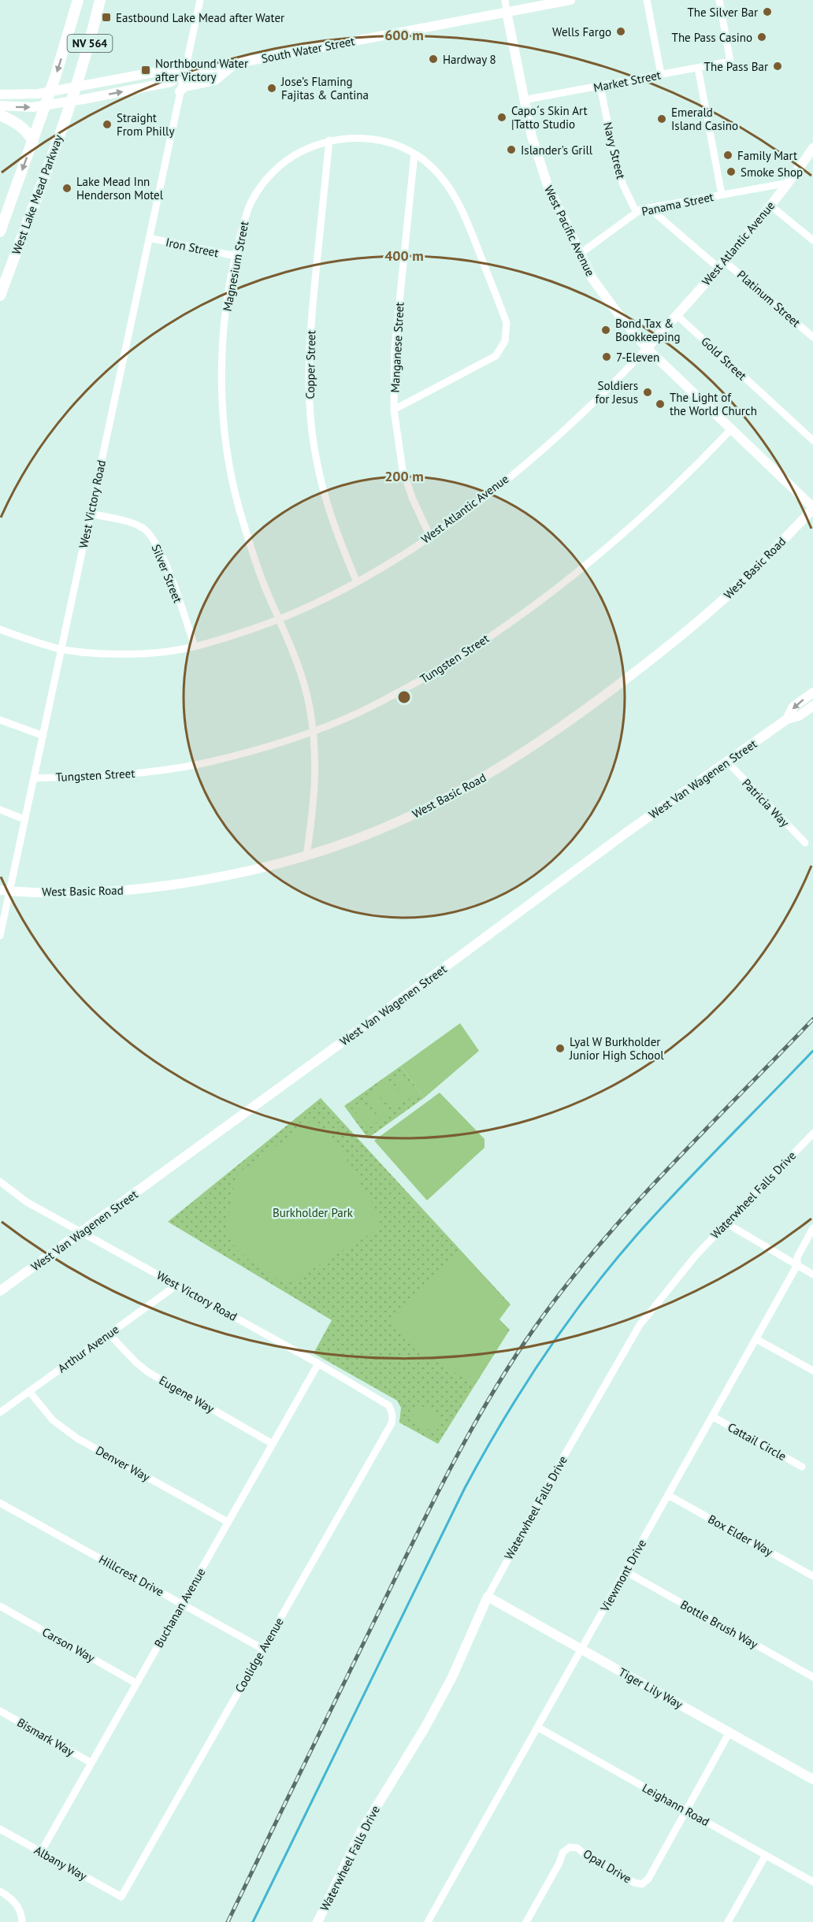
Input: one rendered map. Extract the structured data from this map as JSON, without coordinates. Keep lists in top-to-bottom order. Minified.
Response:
{"streets":{"main road":["NV 564","West Lake Mead Parkway"],"street":["South Water Street","Market Street","Navy Street","Panama Street","West Pacific Avenue","West Atlantic Avenue","Iron Street","Magnesium Street","Platinum Street","Manganese Street","Gold Street","Copper Street","West Victory Road","West Basic Road","Silver Street","Tungsten Street","West Van Wagenen Street","Patricia Way","Waterwheel Falls Drive","Arthur Avenue","Eugene Way","Cattail Circle","Denver Way","Box Elder Way","Hillcrest Drive","Viewmont Drive","Buchanan Avenue","Bottle Brush Way","Carson Way","Coolidge Avenue","Tiger Lily Way","Bismark Way","Leighann Road","Albany Way","Opal Drive"]},"crossings":[["NV 564","South Water Street"],["NV 564","West Lake Mead Parkway"],["South Water Street","West Lake Mead Parkway"],["South Water Street","West Pacific Avenue"],["South Water Street","West Victory Road"],["Market Street","Navy Street"],["Market Street","West Pacific Avenue"],["Navy Street","Panama Street"],["Panama Street","West Pacific Avenue"],["Panama Street","West Atlantic Avenue"],["Panama Street","Platinum Street"],["West Pacific Avenue","West Atlantic Avenue"],["West Pacific Avenue","West Basic Road"],["West Pacific Avenue","Tungsten Street"],["West Atlantic Avenue","Magnesium Street"],["West Atlantic Avenue","Platinum Street"],["West Atlantic Avenue","Manganese Street"],["West Atlantic Avenue","Gold Street"],["West Atlantic Avenue","Copper Street"],["West Atlantic Avenue","West Victory Road"],["West Atlantic Avenue","Silver Street"],["Iron Street","Magnesium Street"],["Iron Street","West Victory Road"],["Magnesium Street","Manganese Street"],["Magnesium Street","Copper Street"],["Magnesium Street","West Basic Road"],["Magnesium Street","Tungsten Street"],["West Victory Road","West Basic Road"],["West Victory Road","Silver Street"],["West Victory Road","Tungsten Street"],["West Victory Road","West Van Wagenen Street"],["West Victory Road","Arthur Avenue"],["West Victory Road","Buchanan Avenue"],["West Victory Road","Coolidge Avenue"],["West Van Wagenen Street","Patricia Way"],["Waterwheel Falls Drive","Tiger Lily Way"],["Arthur Avenue","Eugene Way"],["Arthur Avenue","Denver Way"],["Eugene Way","Buchanan Avenue"],["Cattail Circle","Viewmont Drive"],["Denver Way","Buchanan Avenue"],["Box Elder Way","Viewmont Drive"],["Hillcrest Drive","Buchanan Avenue"],["Hillcrest Drive","Coolidge Avenue"],["Viewmont Drive","Bottle Brush Way"],["Viewmont Drive","Tiger Lily Way"],["Viewmont Drive","Leighann Road"],["Buchanan Avenue","Carson Way"],["Buchanan Avenue","Bismark Way"],["Buchanan Avenue","Albany Way"],["Coolidge Avenue","Albany Way"],["Tiger Lily Way","Opal Drive"],["Leighann Road","Opal Drive"]],"parks":["Burkholder Park"],"places":{"other":["The Silver Bar","Wells Fargo","The Pass Casino","Hardway 8","The Pass Bar","Jose’s Flaming Fajitas & Cantina","Capo´s Skin Art |Tatto Studio","Emerald Island Casino","Straight From Philly","Islander's Grill","Family Mart","Smoke Shop","Lake Mead Inn Henderson Motel","Bond Tax & Bookkeeping","7-Eleven","Soldiers for Jesus","The Light of the World Church","Lyal W Burkholder Junior High School"],"transit":["Eastbound Lake Mead after Water","Northbound Water after Victory"]},"rings":["600 m","400 m","200 m"]}
